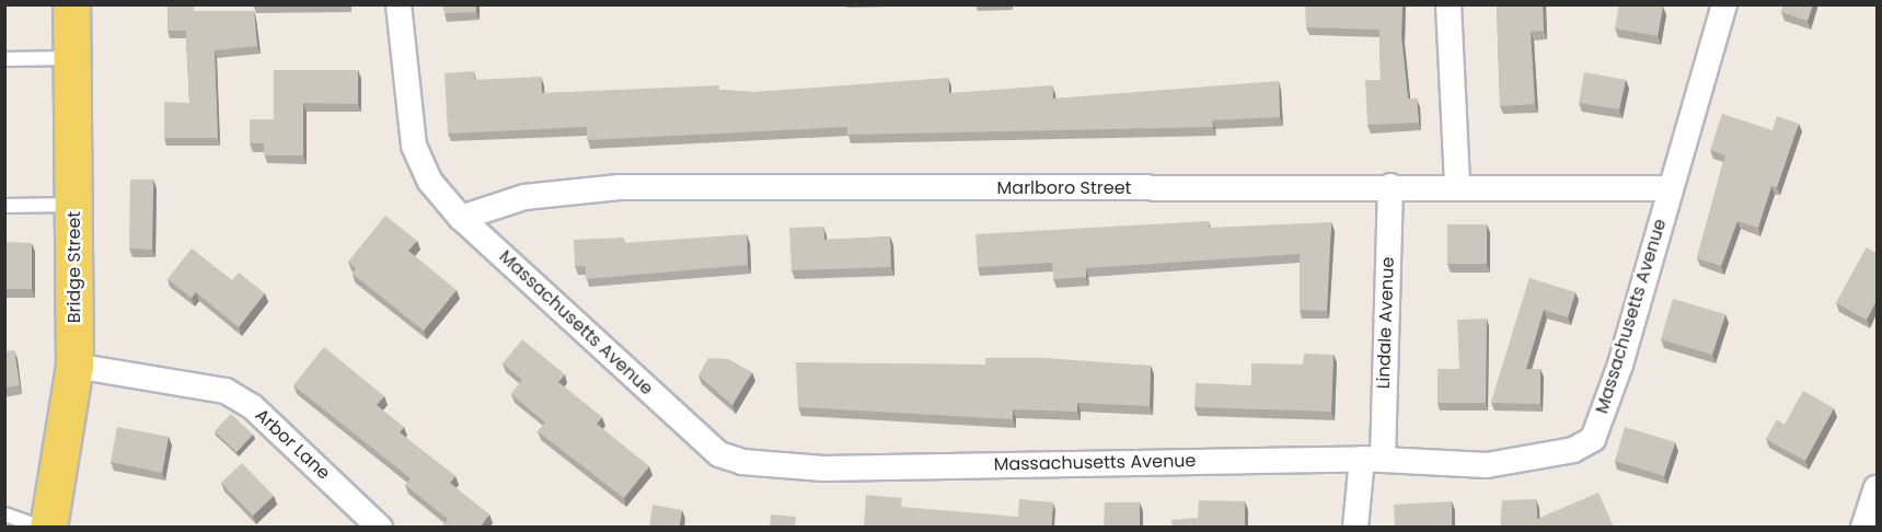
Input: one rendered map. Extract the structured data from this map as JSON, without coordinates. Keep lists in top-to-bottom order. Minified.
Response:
{"streets":{"main road":["Bridge Street"],"street":["Marlboro Street","Massachusetts Avenue","Lindale Avenue","Arbor Lane"]},"crossings":[["Marlboro Street","Massachusetts Avenue"],["Marlboro Street","Lindale Avenue"],["Bridge Street","Arbor Lane"],["Massachusetts Avenue","Lindale Avenue"]]}
